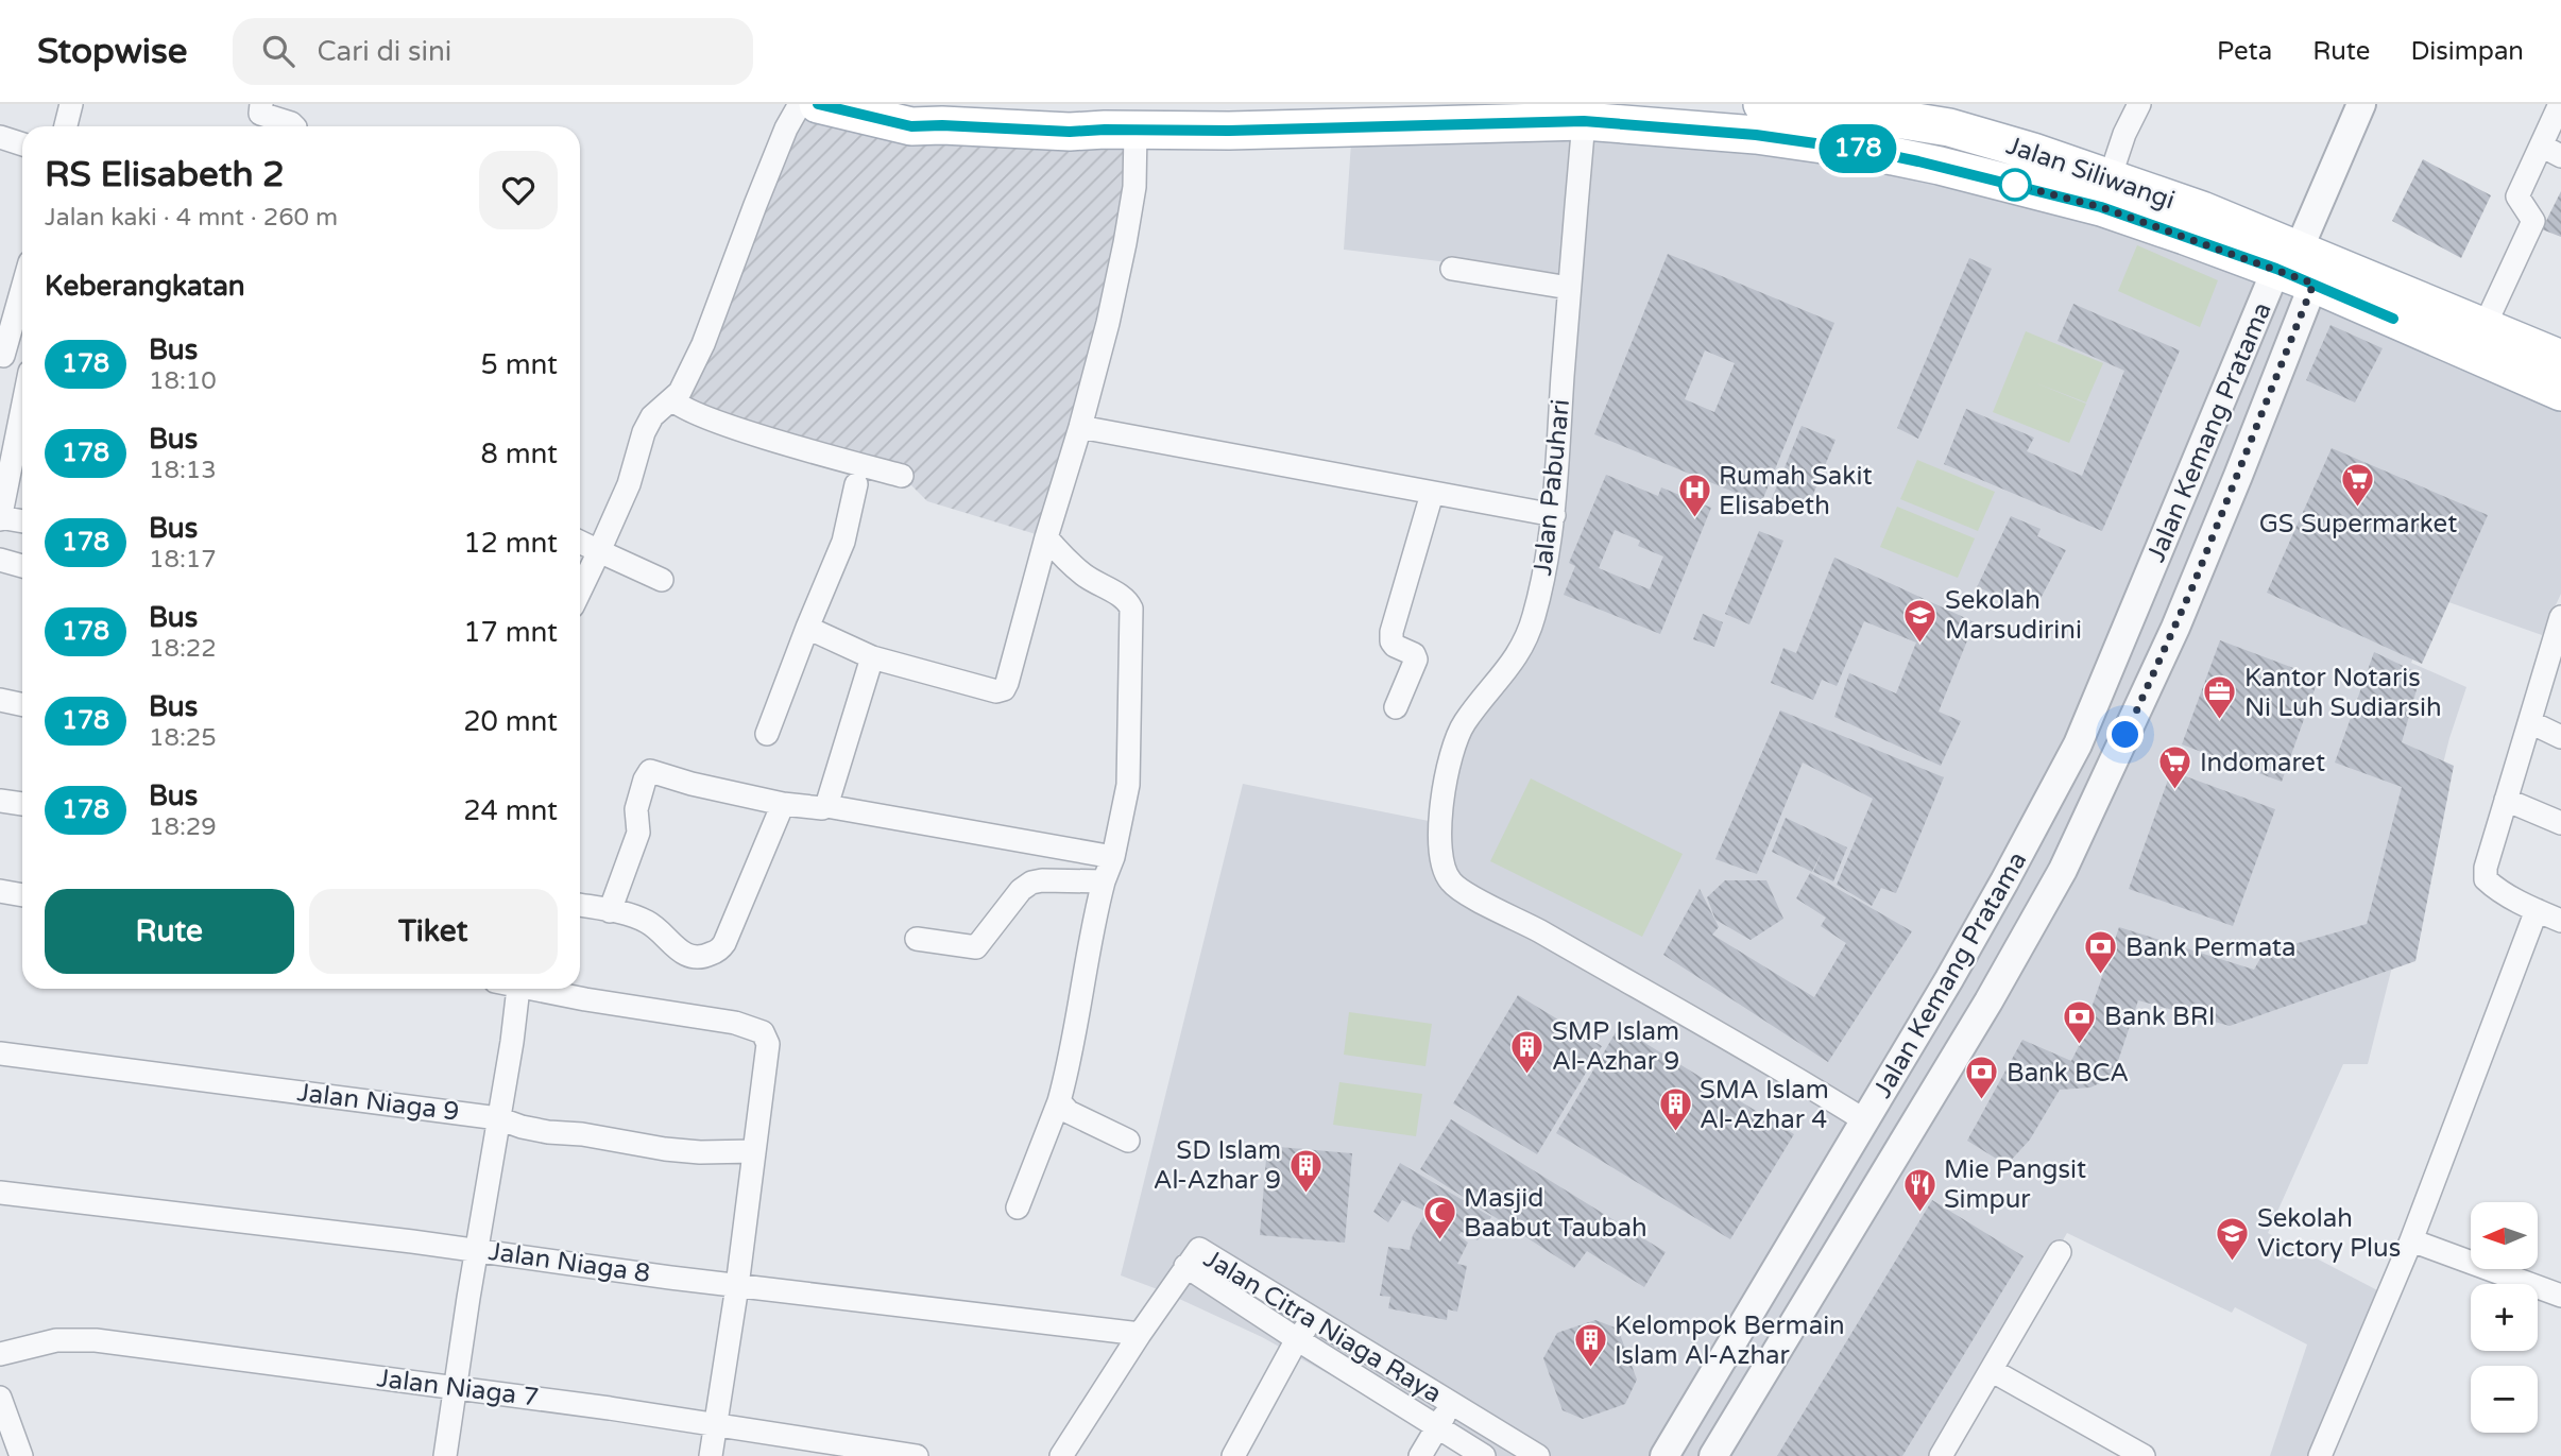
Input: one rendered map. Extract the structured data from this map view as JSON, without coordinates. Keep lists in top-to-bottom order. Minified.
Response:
{"streets":{"main road":["Jalan Siliwangi"],"street":["Jalan Kemang Pratama","Jalan Pabuhari","Jalan Niaga 9","Jalan Niaga 8","Jalan Citra Niaga Raya","Jalan Niaga 7"]},"crossings":[["Jalan Siliwangi","Jalan Kemang Pratama"],["Jalan Siliwangi","Jalan Pabuhari"],["Jalan Kemang Pratama","Jalan Pabuhari"]],"places":{"supermarket":["GS Supermarket","Indomaret"],"hospital":["Rumah Sakit Elisabeth"],"school or university":["Sekolah Marsudirini","Sekolah Victory Plus"],"office":["Kantor Notaris Ni Luh Sudiarsih"],"bank":["Bank Permata","Bank BRI","Bank BCA"],"building":["SMP Islam Al-Azhar 9","SMA Islam Al-Azhar 4","SD Islam Al-Azhar 9","Kelompok Bermain Islam Al-Azhar"],"restaurant":["Mie Pangsit Simpur"],"mosque":["Masjid Baabut Taubah"]},"lines":["bus line 178"],"north":"left","page":{"header":"Stopwise","search":"Cari di sini","nav":["Peta","Rute","Disimpan"],"on_map":"178","heading":[["RS Elisabeth 2","Jalan kaki · 4 mnt · 260 m"],"Keberangkatan"],"list":[{"mark":"178","name":"Bus","note":"18:10","value":"5 mnt"},{"mark":"178","name":"Bus","note":"18:13","value":"8 mnt"},{"mark":"178","name":"Bus","note":"18:17","value":"12 mnt"},{"mark":"178","name":"Bus","note":"18:22","value":"17 mnt"},{"mark":"178","name":"Bus","note":"18:25","value":"20 mnt"},{"mark":"178","name":"Bus","note":"18:29","value":"24 mnt"}],"buttons":["Rute","Tiket"],"map_buttons":["+","−"]}}
